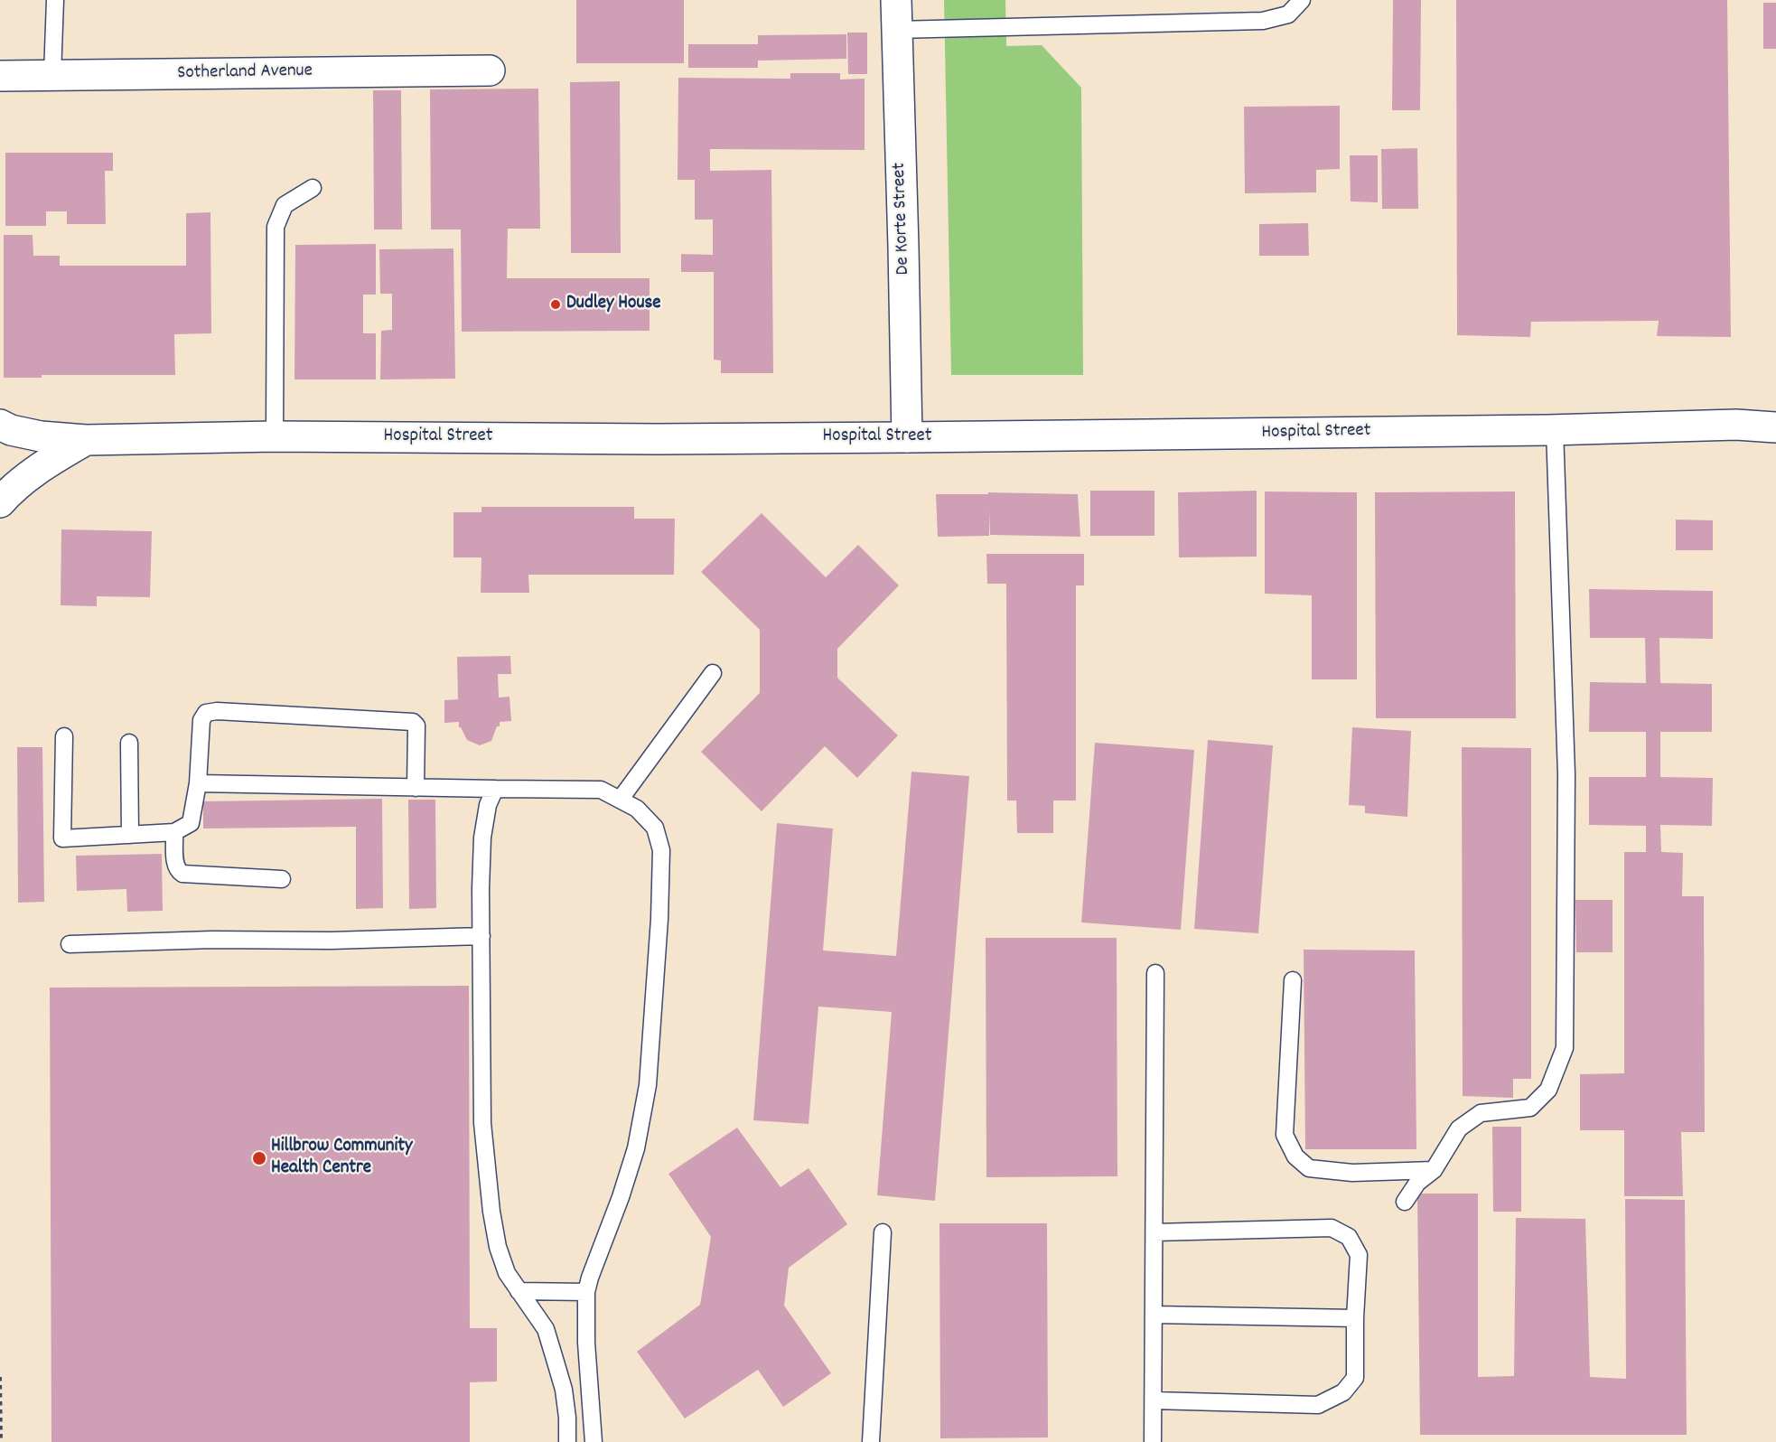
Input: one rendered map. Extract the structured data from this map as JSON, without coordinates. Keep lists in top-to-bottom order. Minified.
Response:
{"streets":{"street":["Sotherland Avenue","De Korte Street","Hospital Street"]},"crossings":[["De Korte Street","Hospital Street"]],"places":["Dudley House","Hillbrow Community Health Centre"]}
